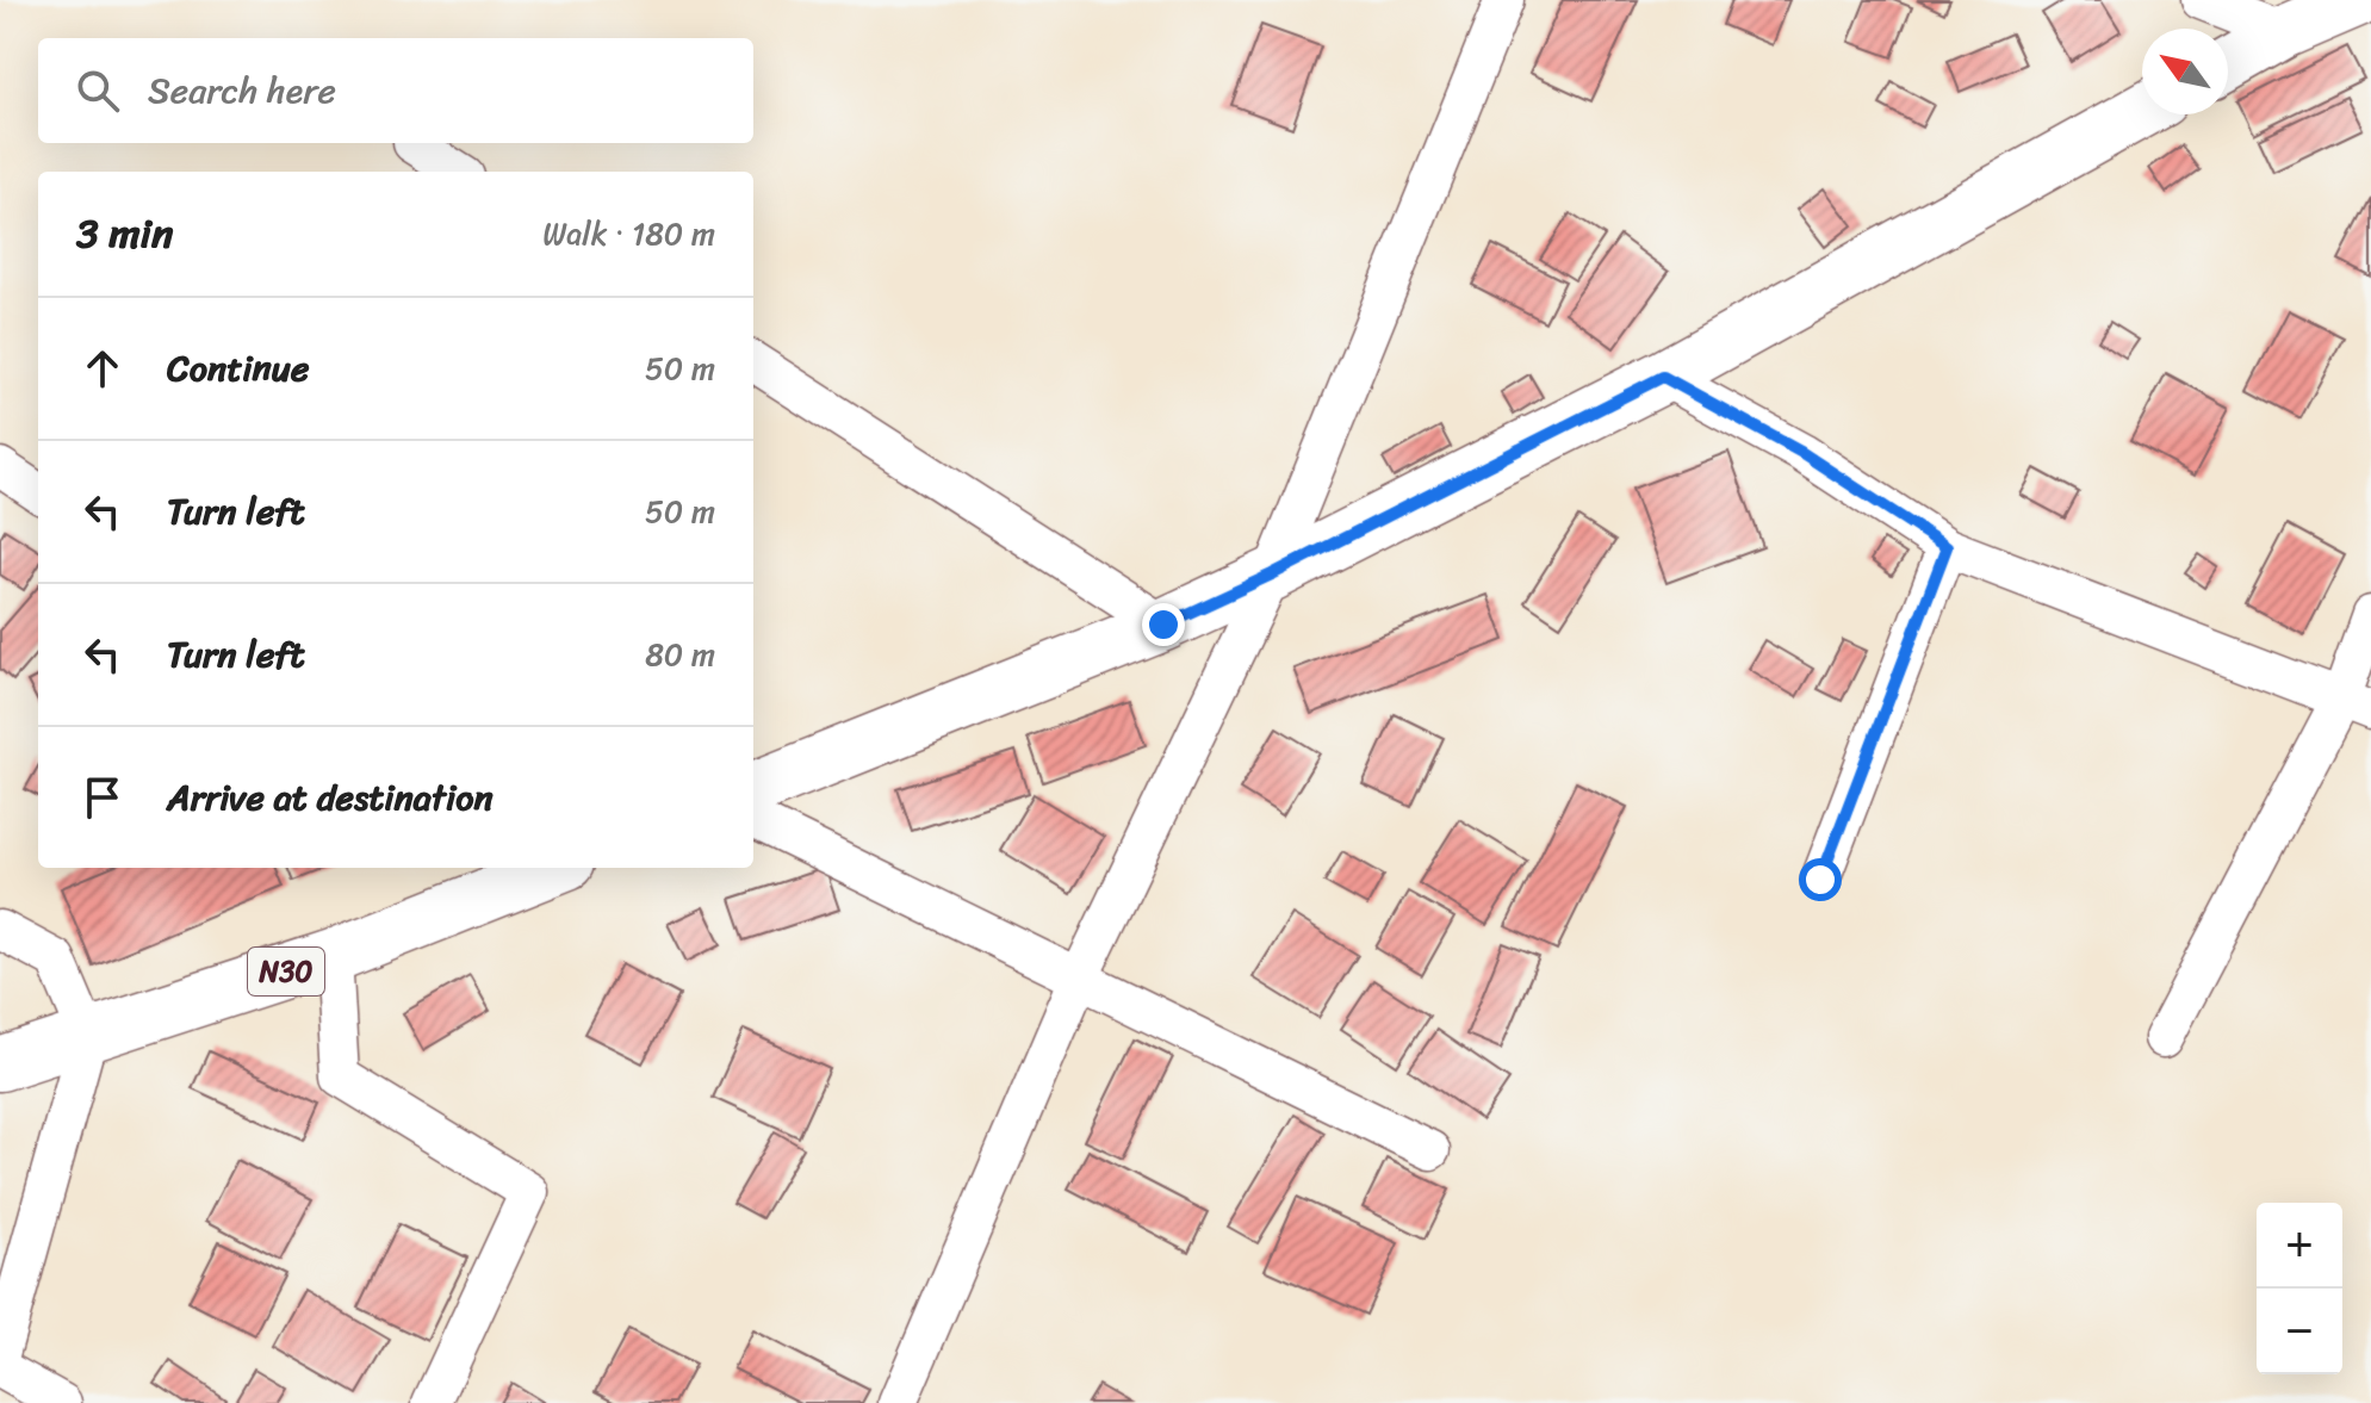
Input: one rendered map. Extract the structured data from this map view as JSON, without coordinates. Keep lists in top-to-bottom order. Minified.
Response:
{"streets":{"main road":["N30"]},"north":"top left","page":{"search":"Search here","heading":["3 min","Walk · 180 m"],"list":[["Continue","50 m"],["Turn left","50 m"],["Turn left","80 m"],"Arrive at destination"],"map_buttons":["+","−"]}}
